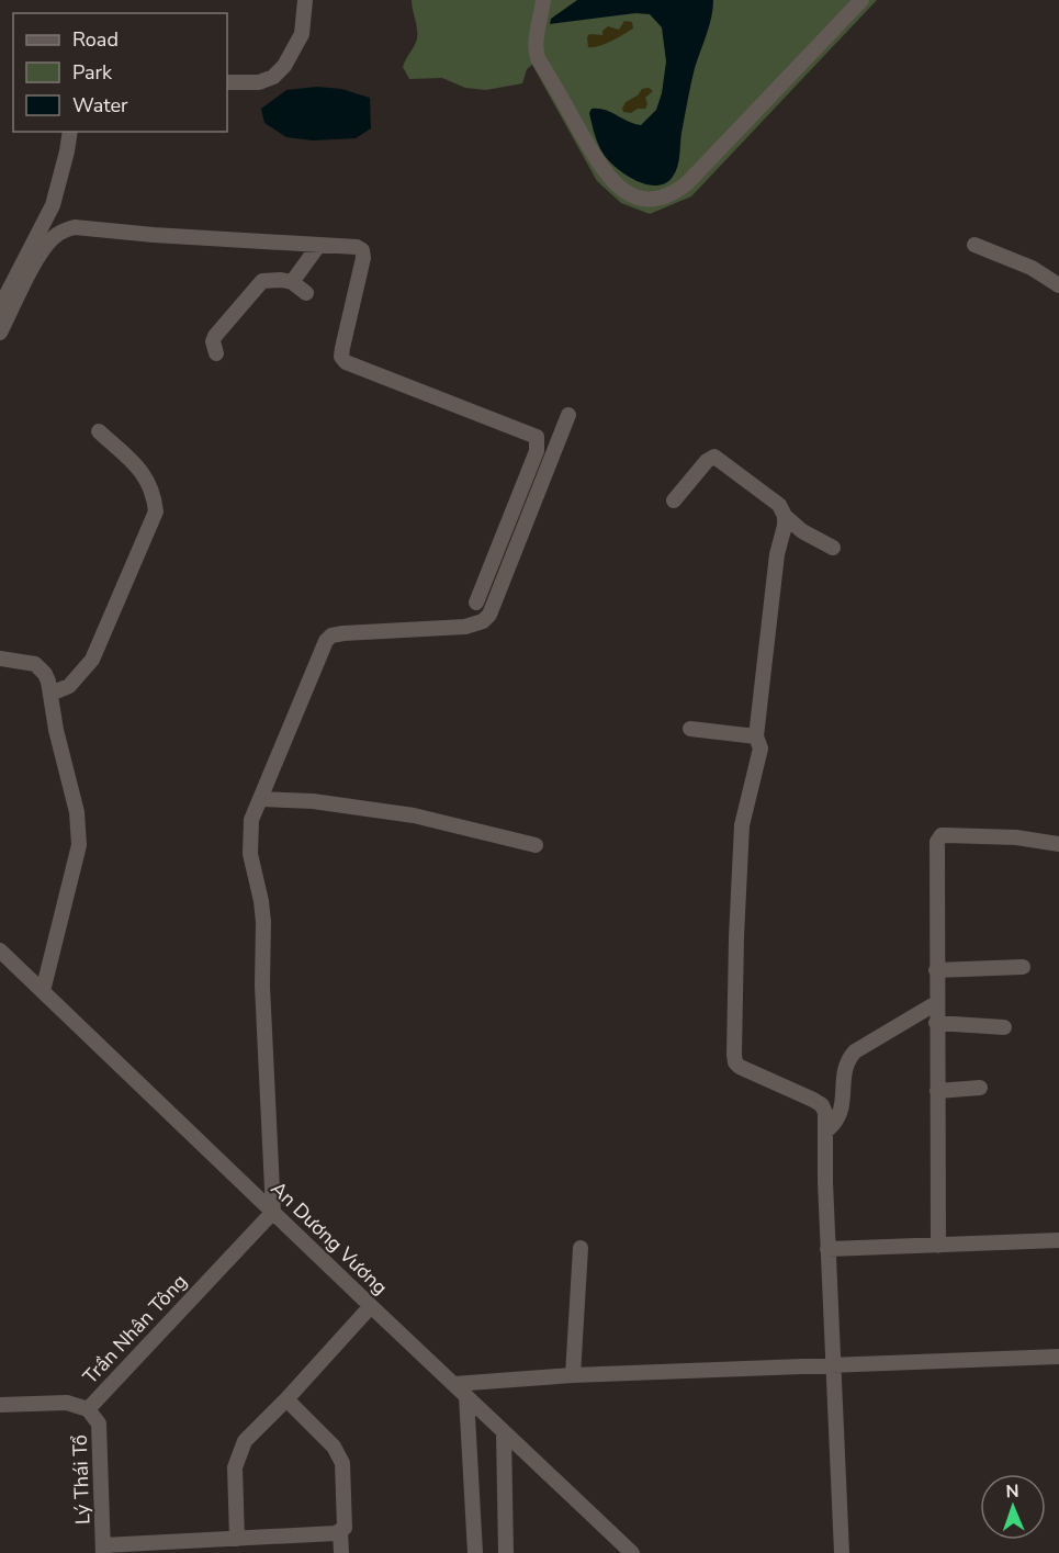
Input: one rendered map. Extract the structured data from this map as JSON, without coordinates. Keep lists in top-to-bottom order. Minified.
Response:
{"streets":{"street":["An Dương Vương","Trần Nhân Tông","Lý Thái Tổ"]},"crossings":[["An Dương Vương","Trần Nhân Tông"],["Trần Nhân Tông","Lý Thái Tổ"]],"legend":["Road","Park","Water"],"north":"top"}
